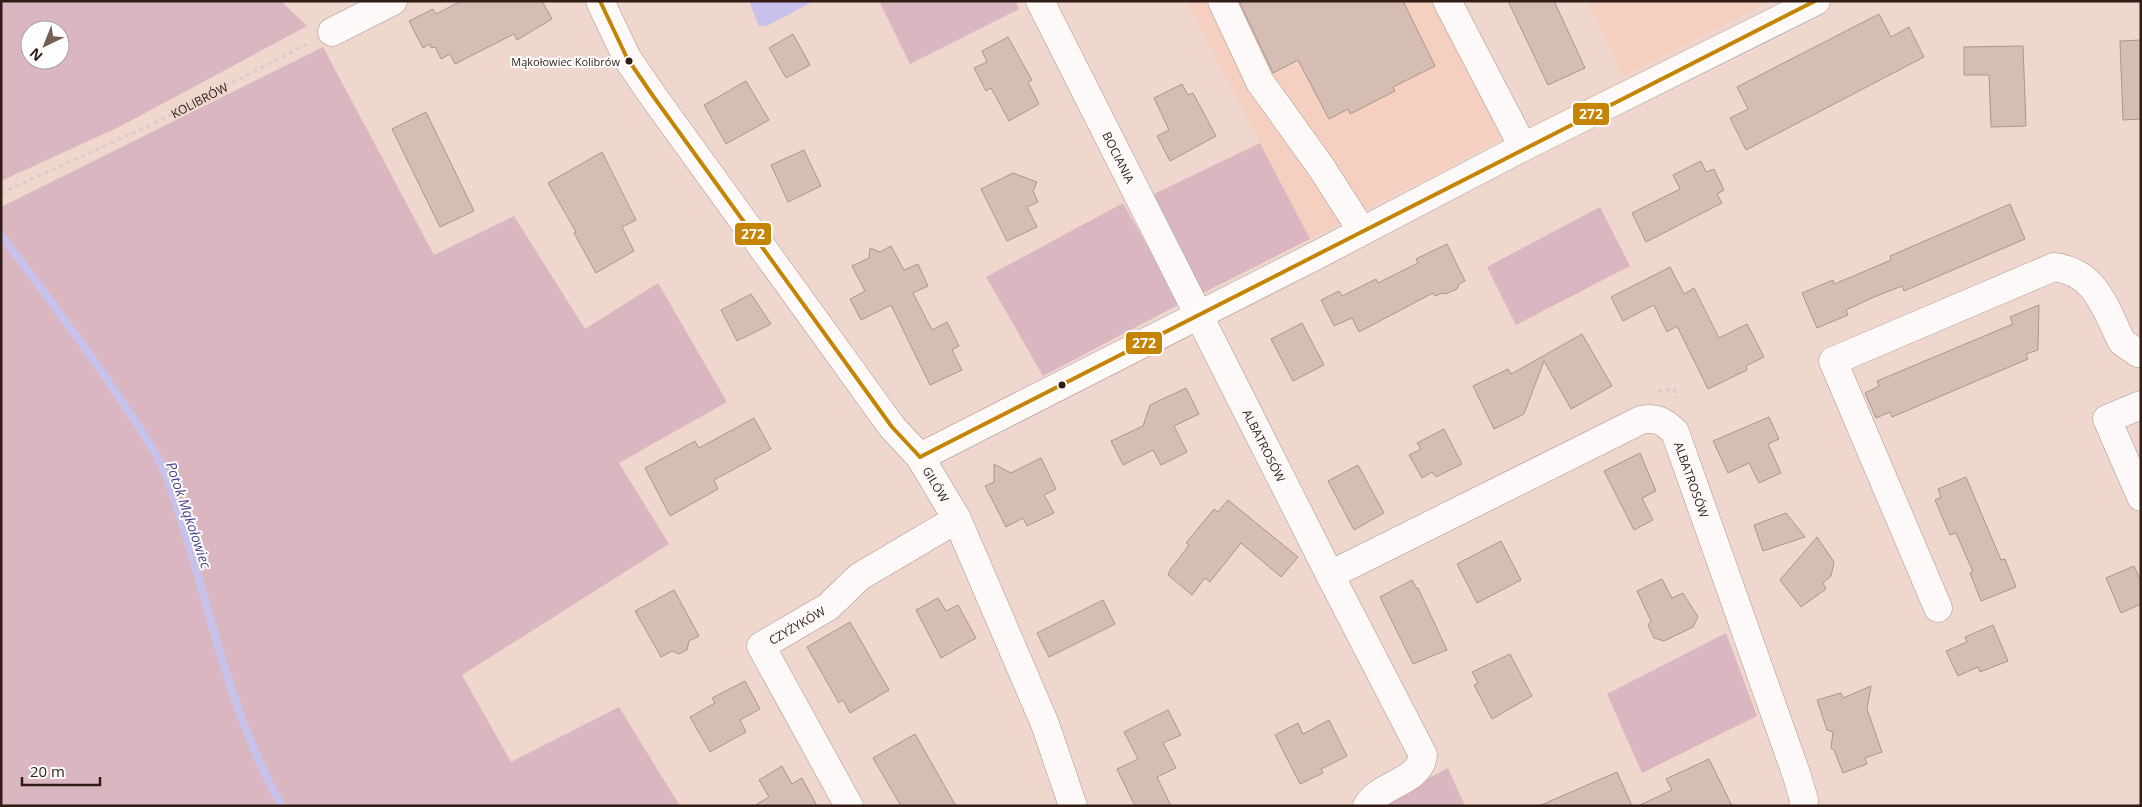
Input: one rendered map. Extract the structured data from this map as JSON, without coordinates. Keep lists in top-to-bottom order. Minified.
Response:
{"streets":{"street":["BOCIANIA","ALBATROSÓW","GILÓW","CZYŻYKÓW"],"path":["KOLIBRÓW"]},"crossings":[["BOCIANIA","ALBATROSÓW"],["GILÓW","CZYŻYKÓW"]],"water":["Potok Mąkołowiec"],"places":["Mąkołowiec Kolibrów"],"lines":["transit line 272"],"scale_bar":"20 m","north":"bottom left"}
